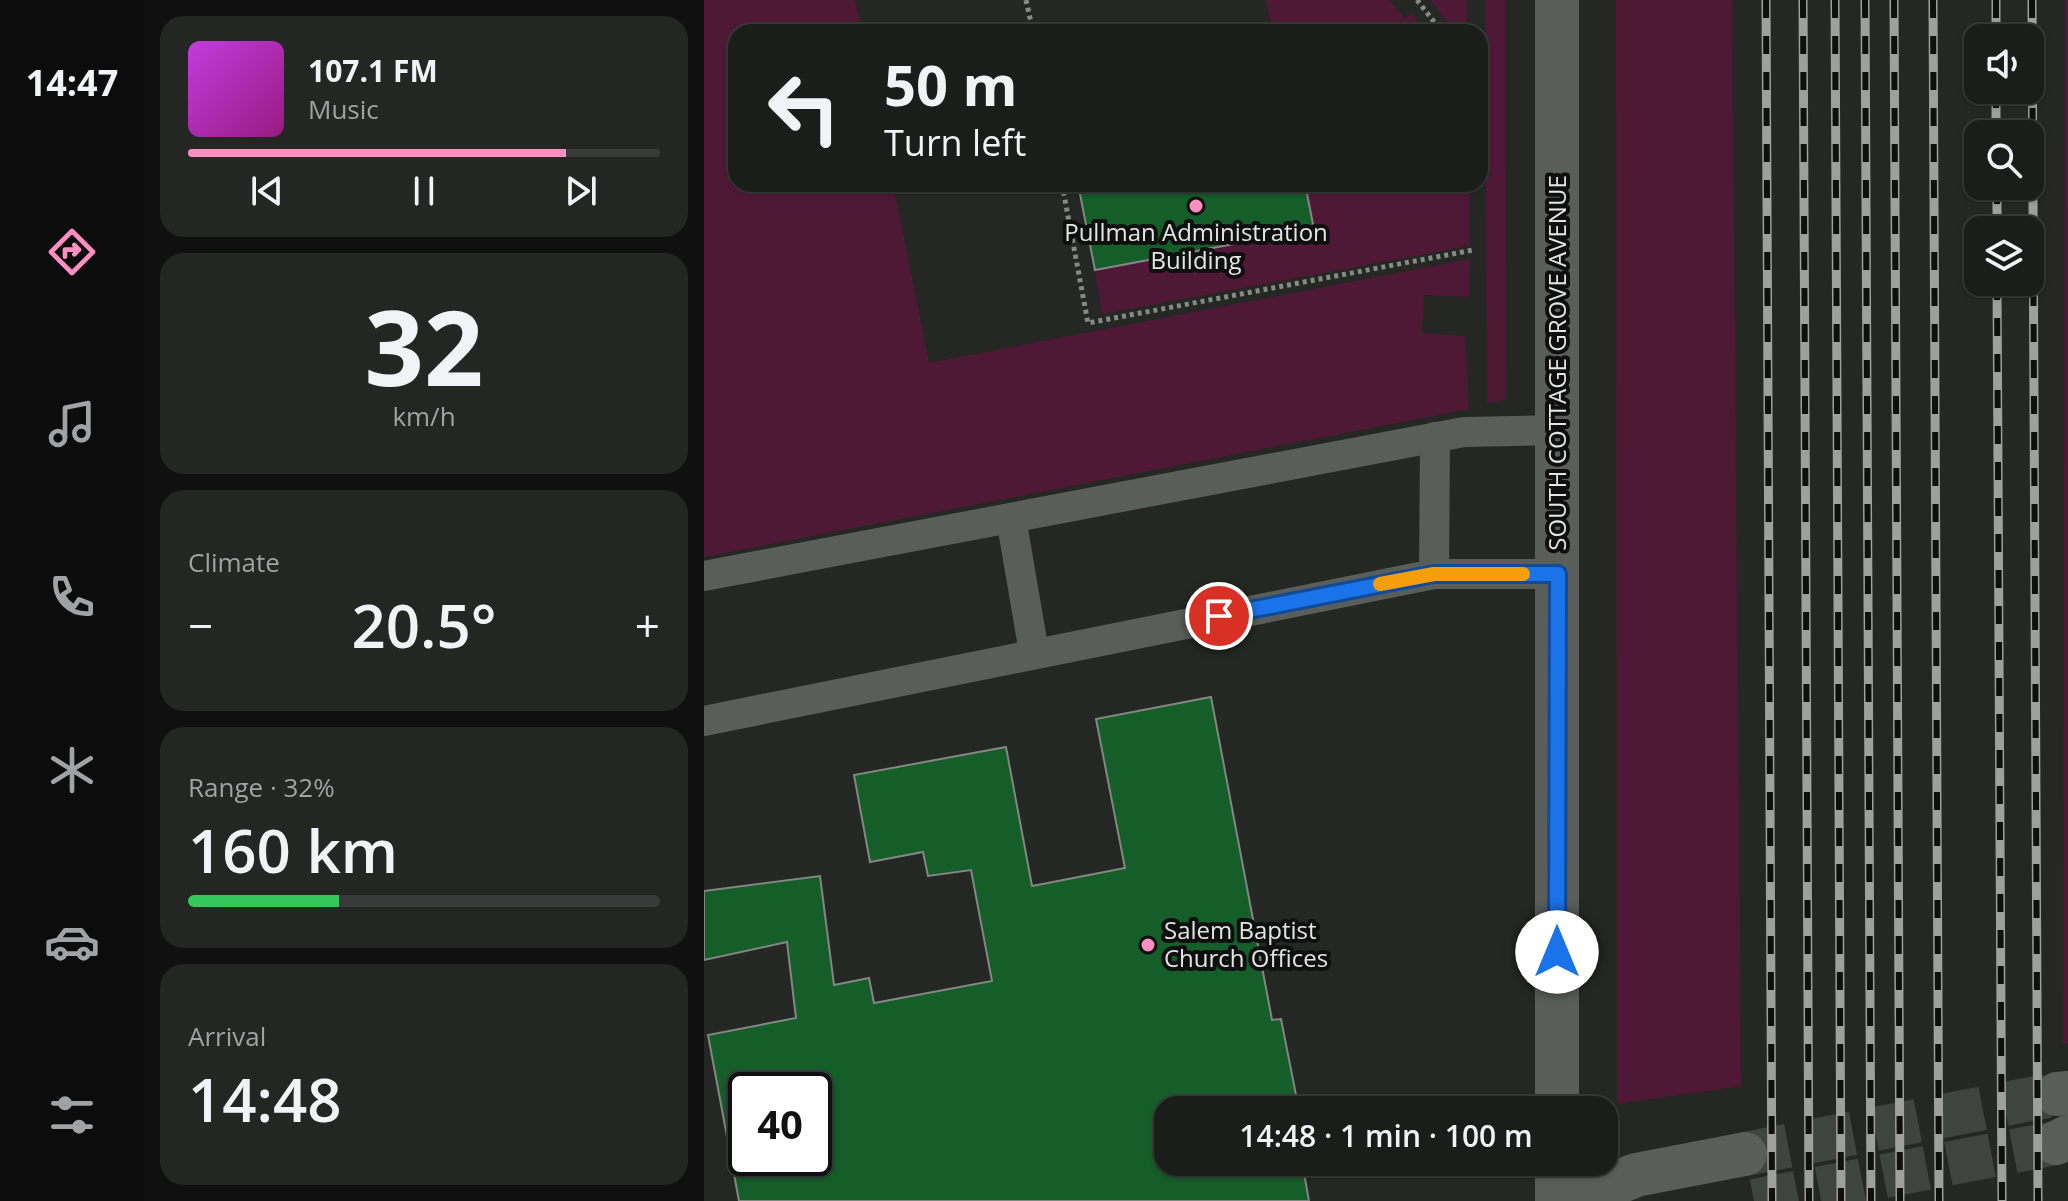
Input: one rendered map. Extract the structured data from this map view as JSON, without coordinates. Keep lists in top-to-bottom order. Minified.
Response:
{"streets":{"street":["SOUTH COTTAGE GROVE AVENUE"]},"places":["Pullman Administration Building","Salem Baptist Church Offices"],"page":{"tabs":"14:47","turn":["50 m","Turn left"],"song":["107.1 FM","Music"],"tile":[["32","km/h"],"Climate",["Range · 32%","160 km"],["Arrival","14:48"]],"heat":["−","20.5°","+"],"limit":"40","trip":"14:48 · 1 min · 100 m"}}
